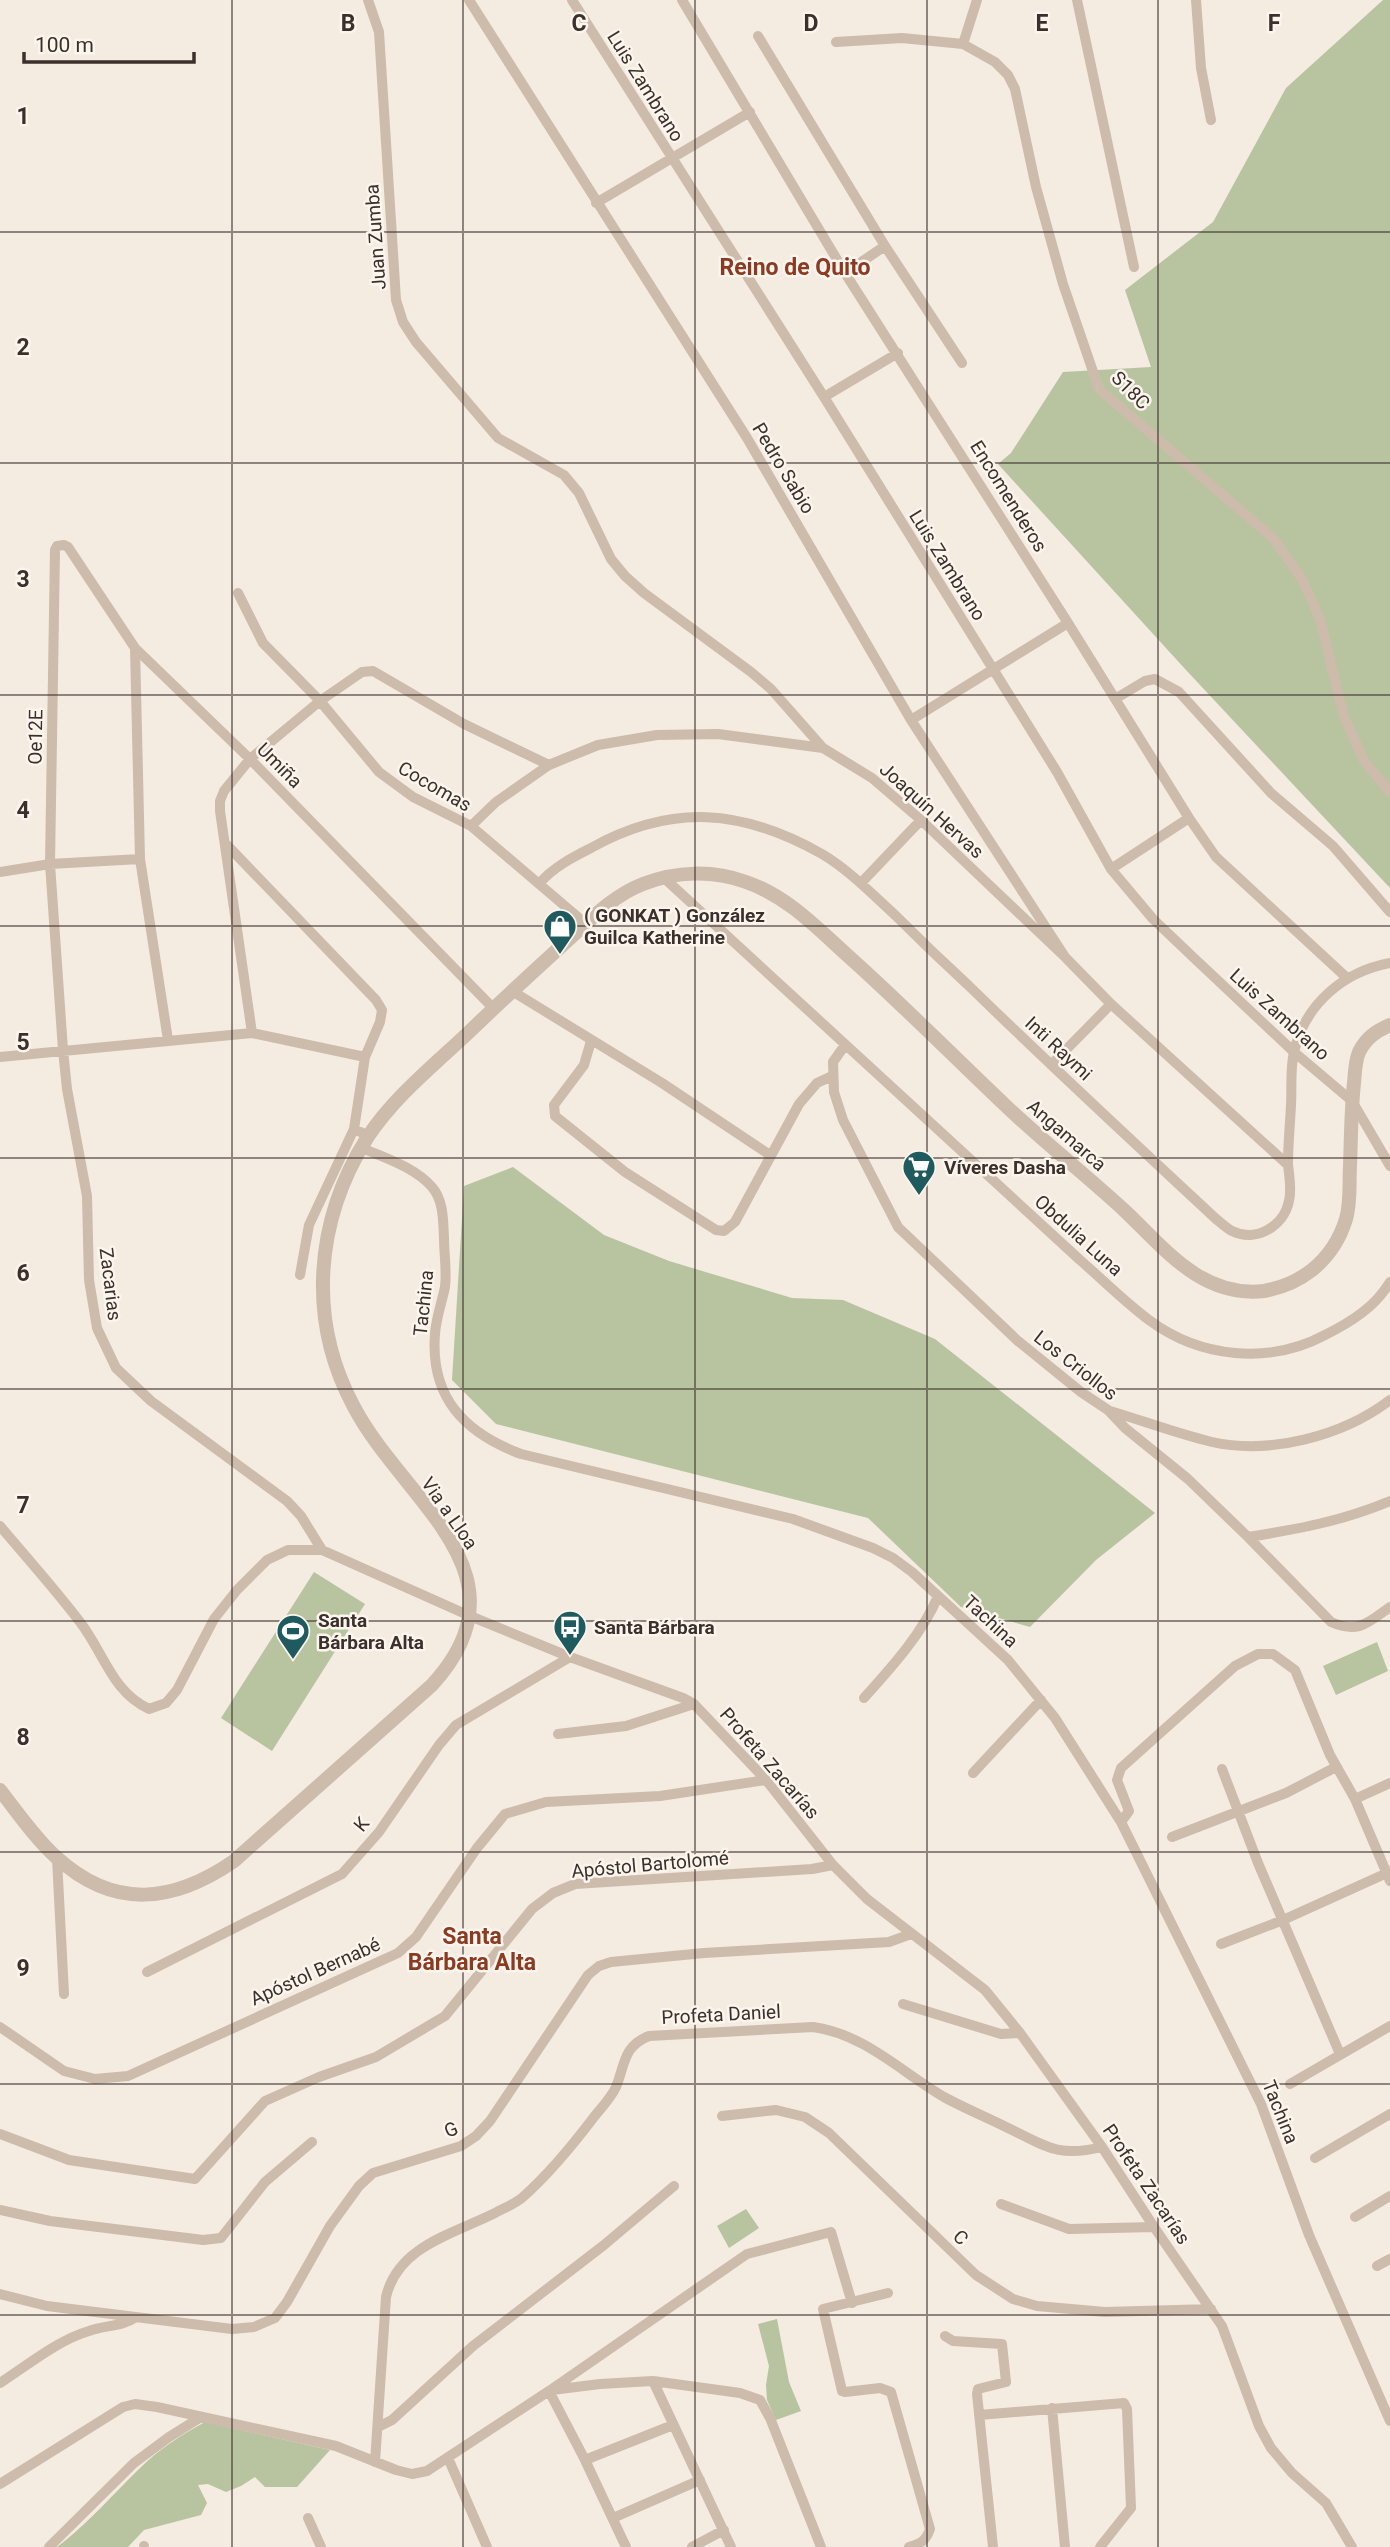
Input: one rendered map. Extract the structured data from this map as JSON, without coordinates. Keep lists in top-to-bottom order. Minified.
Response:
{"streets":{"street":["Luis Zambrano","Juan Zumba","S18C","Pedro Sabio","Encomenderos","Oe12E","Umiña","Cocomas","Joaquín Hervas","Inti Raymi","Angamarca","Obdulia Luna","Zacarias","Tachina","Los Criollos","Via a Lloa","Profeta Zacarías","K","Apóstol Bartolomé","Apóstol Bernabé","Profeta Daniel","G","C"]},"crossings":[["Luis Zambrano","Inti Raymi"],["Luis Zambrano","Angamarca"],["Juan Zumba","Joaquín Hervas"],["Pedro Sabio","Joaquín Hervas"],["Encomenderos","Inti Raymi"],["Oe12E","Umiña"],["Oe12E","Zacarias"],["Umiña","Via a Lloa"],["Cocomas","Joaquín Hervas"],["Cocomas","Inti Raymi"],["Cocomas","Angamarca"],["Cocomas","Via a Lloa"],["Joaquín Hervas","Inti Raymi"],["Angamarca","Obdulia Luna"],["Angamarca","Via a Lloa"],["Zacarias","Profeta Zacarías"],["Tachina","Via a Lloa"],["Via a Lloa","Profeta Zacarías"],["Profeta Zacarías","K"],["Profeta Zacarías","Apóstol Bartolomé"],["Profeta Zacarías","Apóstol Bernabé"],["Profeta Zacarías","Profeta Daniel"],["Profeta Zacarías","G"],["Profeta Zacarías","C"]],"districts":["Reino de Quito","Santa Bárbara Alta"],"places":{"shop":["( GONKAT ) González Guilca Katherine"],"supermarket":["Víveres Dasha"],"bus stop":["Santa Bárbara"],"sports":["Santa Bárbara Alta"]},"scale_bar":"100 m","grid":{"columns":["B","C","D","E","F"],"rows":["1","2","3","4","5","6","7","8","9"]}}
